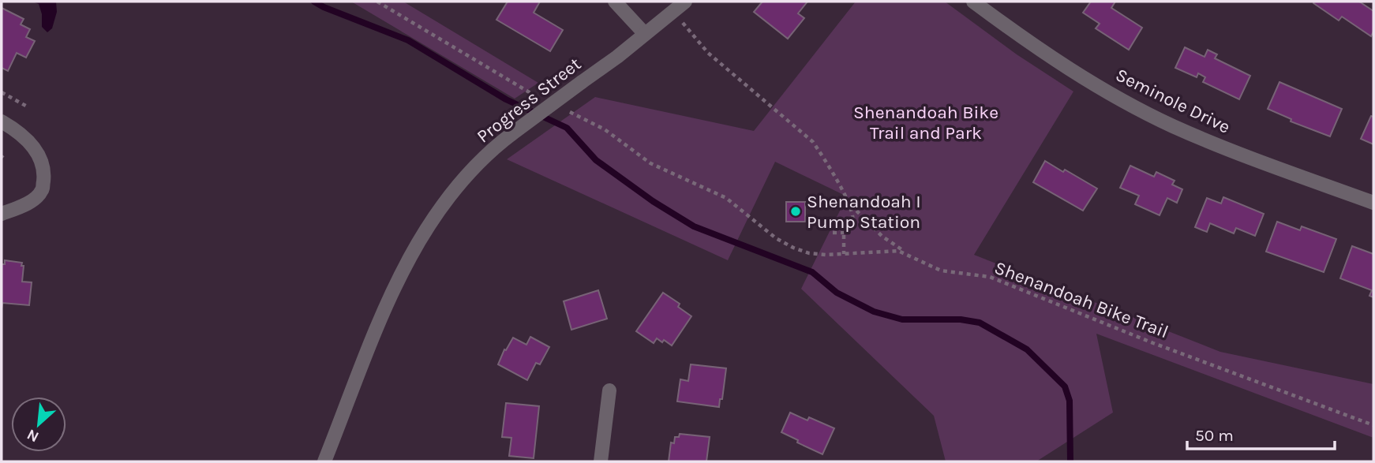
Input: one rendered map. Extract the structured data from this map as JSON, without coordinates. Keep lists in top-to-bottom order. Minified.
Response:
{"streets":{"street":["Progress Street","Seminole Drive"],"path":["Shenandoah Bike Trail"]},"parks":["Shenandoah Bike Trail and Park"],"places":["Shenandoah I Pump Station"],"scale_bar":"50 m","north":"bottom left"}
